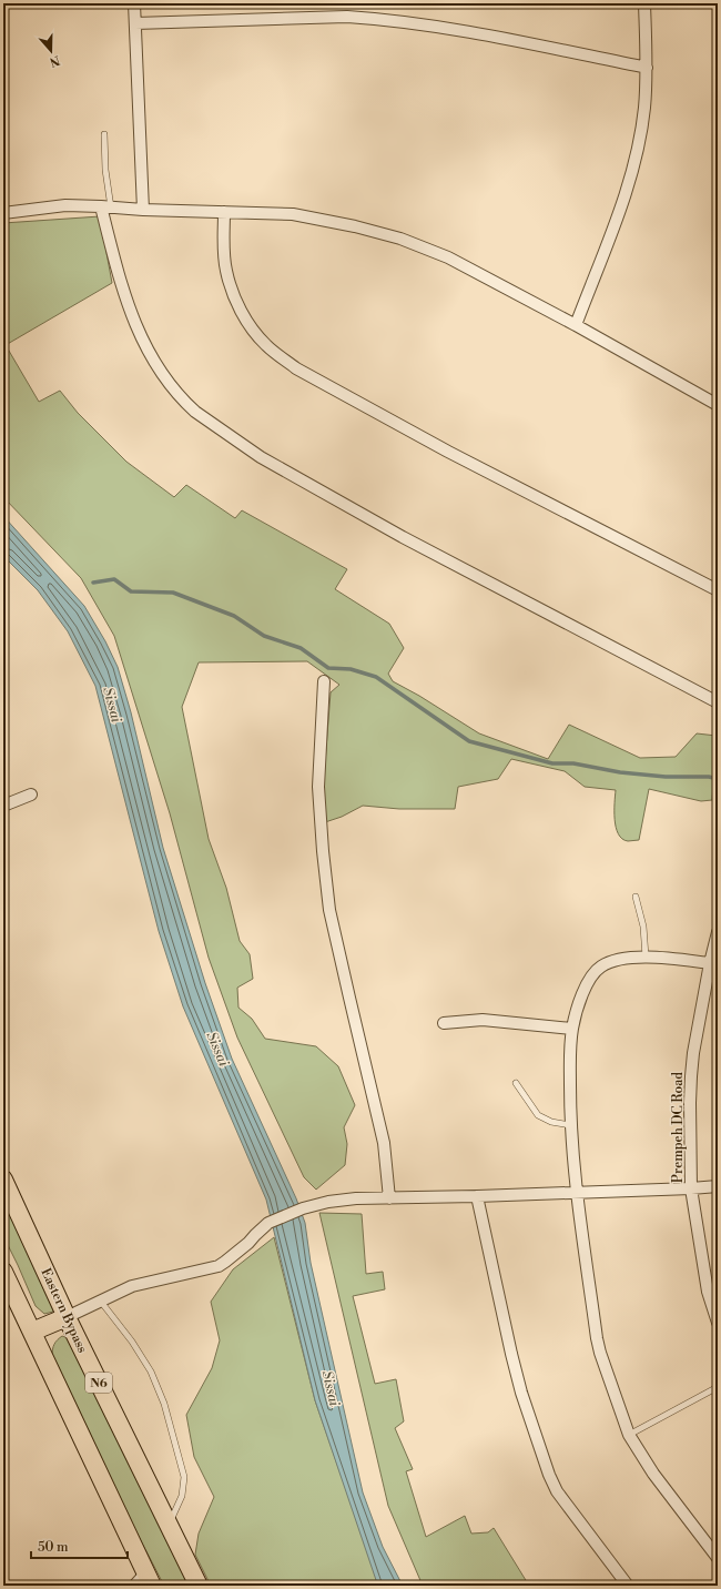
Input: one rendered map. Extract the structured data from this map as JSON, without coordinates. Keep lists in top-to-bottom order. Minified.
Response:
{"streets":{"highway":["Eastern Bypass","N6"],"street":["Prempeh DC Road"]},"water":["Sissai"],"scale_bar":"50 m","north":"bottom"}
